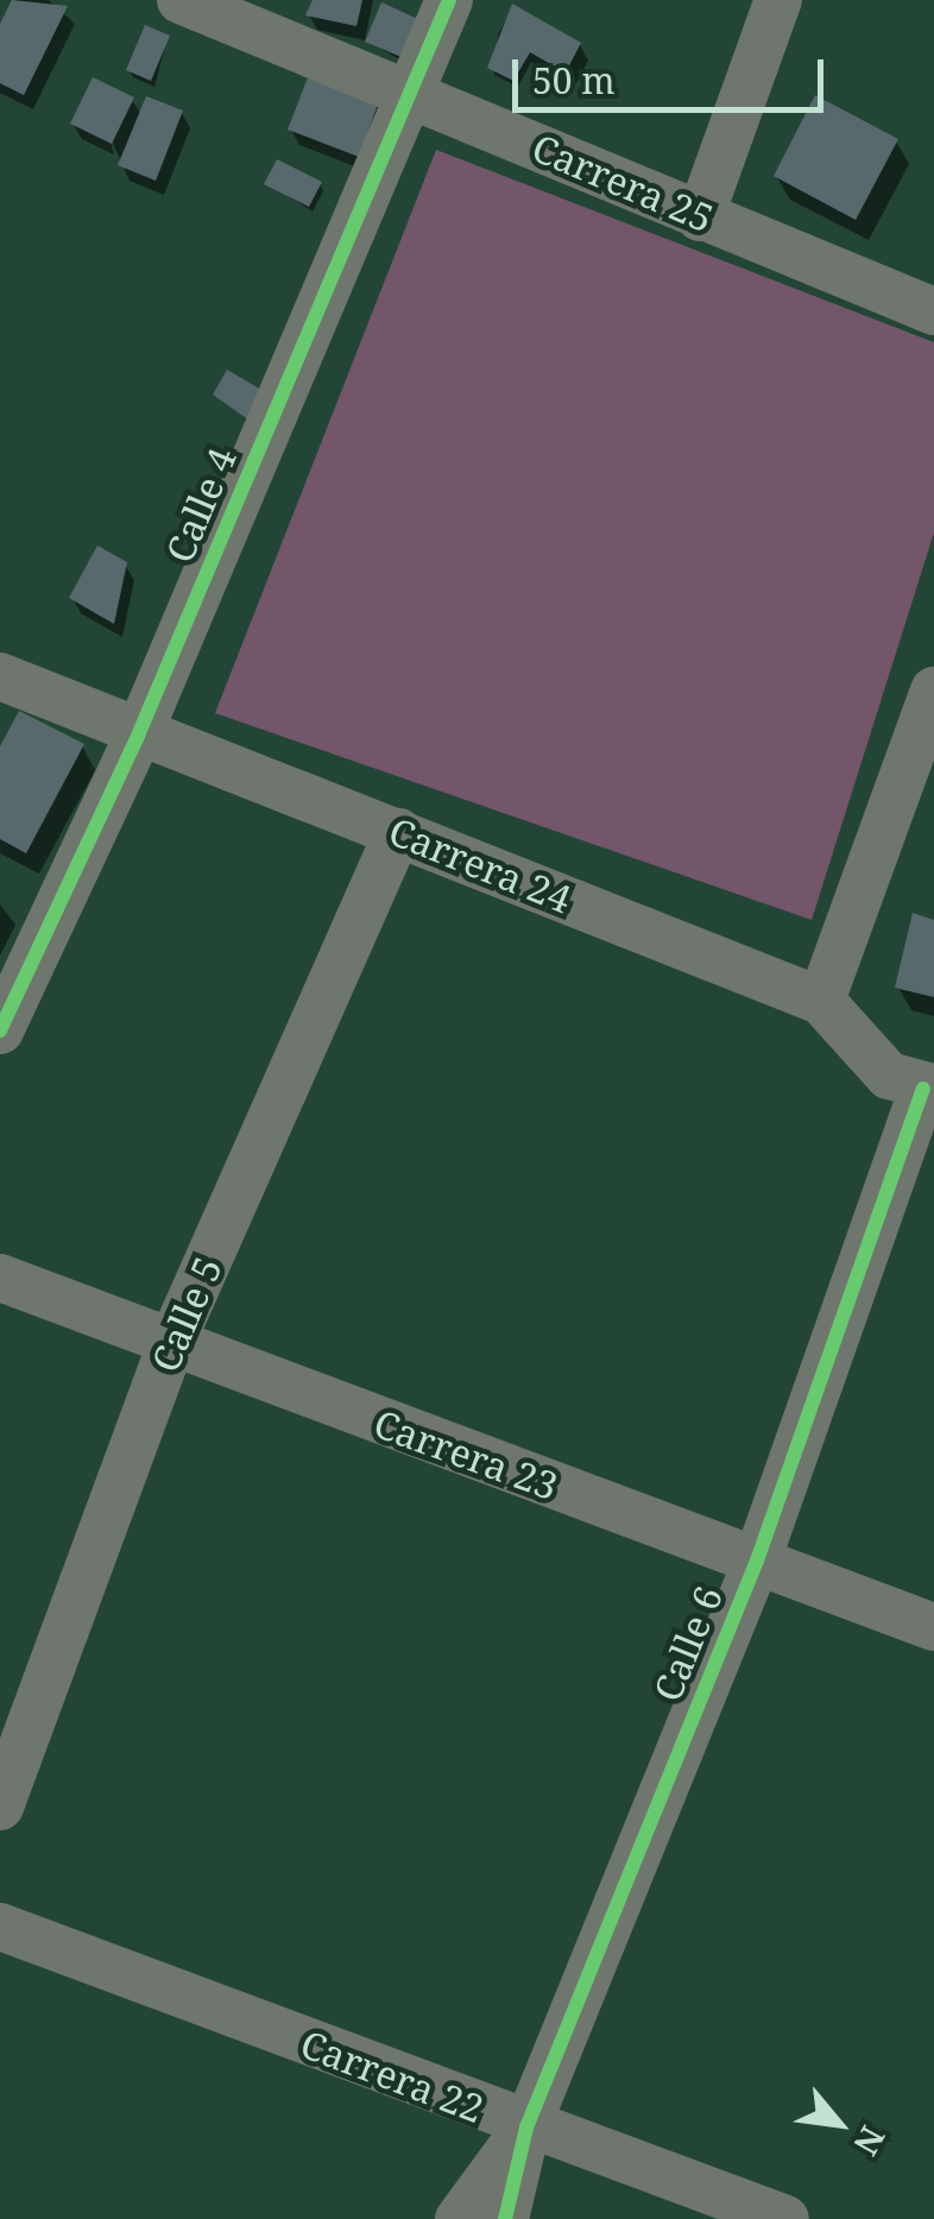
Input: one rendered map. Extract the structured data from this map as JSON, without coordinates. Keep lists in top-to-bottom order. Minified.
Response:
{"streets":{"street":["Carrera 25","Calle 4","Carrera 24","Calle 5","Carrera 23","Calle 6","Carrera 22"]},"crossings":[["Carrera 25","Calle 4"],["Calle 4","Carrera 24"],["Carrera 24","Calle 5"],["Carrera 24","Calle 6"],["Calle 5","Carrera 23"],["Carrera 23","Calle 6"],["Calle 6","Carrera 22"]],"scale_bar":"50 m","north":"bottom right"}
